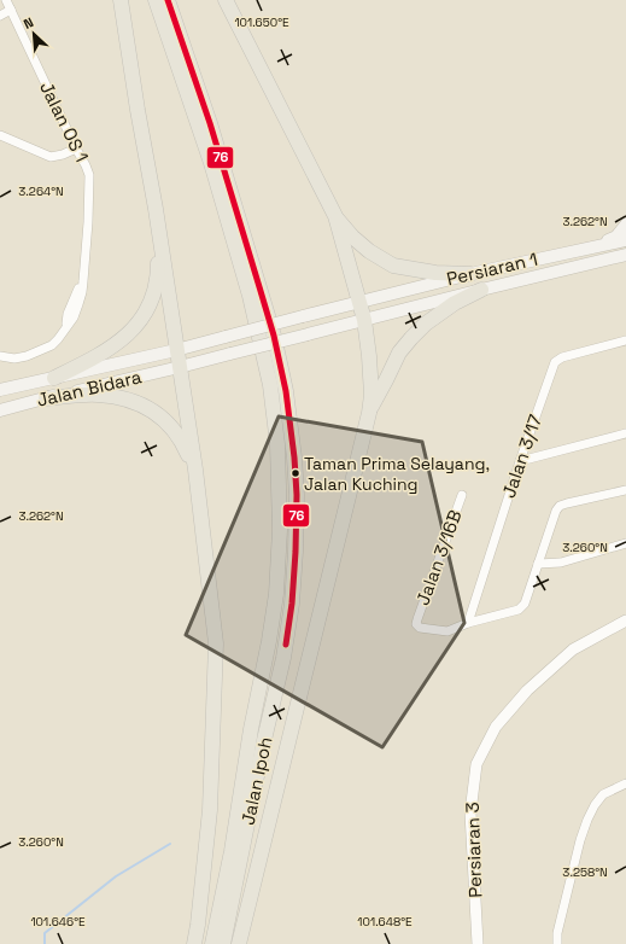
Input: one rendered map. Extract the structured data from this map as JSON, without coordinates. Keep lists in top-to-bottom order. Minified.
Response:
{"streets":{"highway":["Jalan Ipoh"],"main road":["Persiaran 1","Jalan Bidara"],"street":["Jalan OS 1","Jalan 3/17","Jalan 3/16B","Persiaran 3"]},"crossings":[["Persiaran 1","Jalan Bidara"],["Jalan 3/17","Jalan 3/16B"]],"places":["Taman Prima Selayang, Jalan Kuching"],"lines":["transit line 76"],"north":"top left","coordinates":["101.650°E","3.264°N","3.262°N","3.260°N","3.258°N","101.646°E","101.648°E"]}
